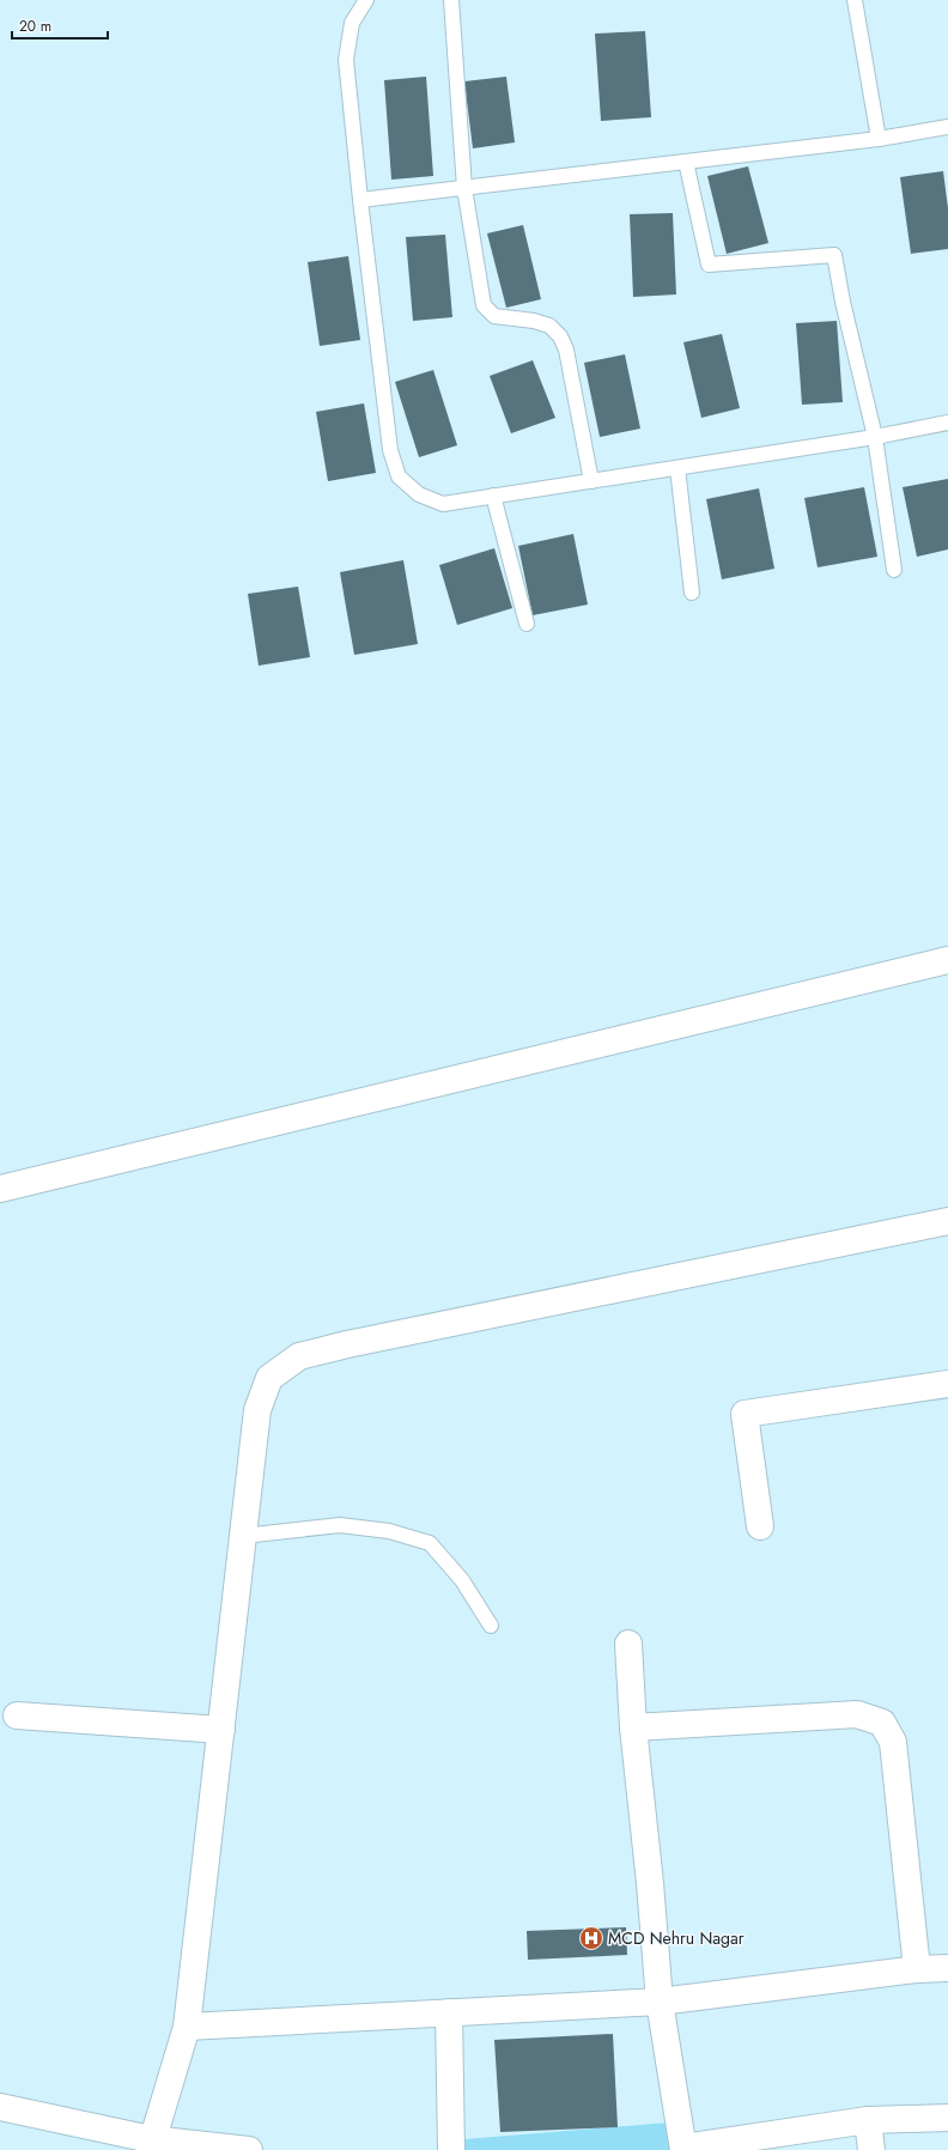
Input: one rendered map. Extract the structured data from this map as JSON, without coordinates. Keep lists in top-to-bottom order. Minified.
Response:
{"places":{"hospital":["MCD Nehru Nagar"]},"scale_bar":"20 m"}
